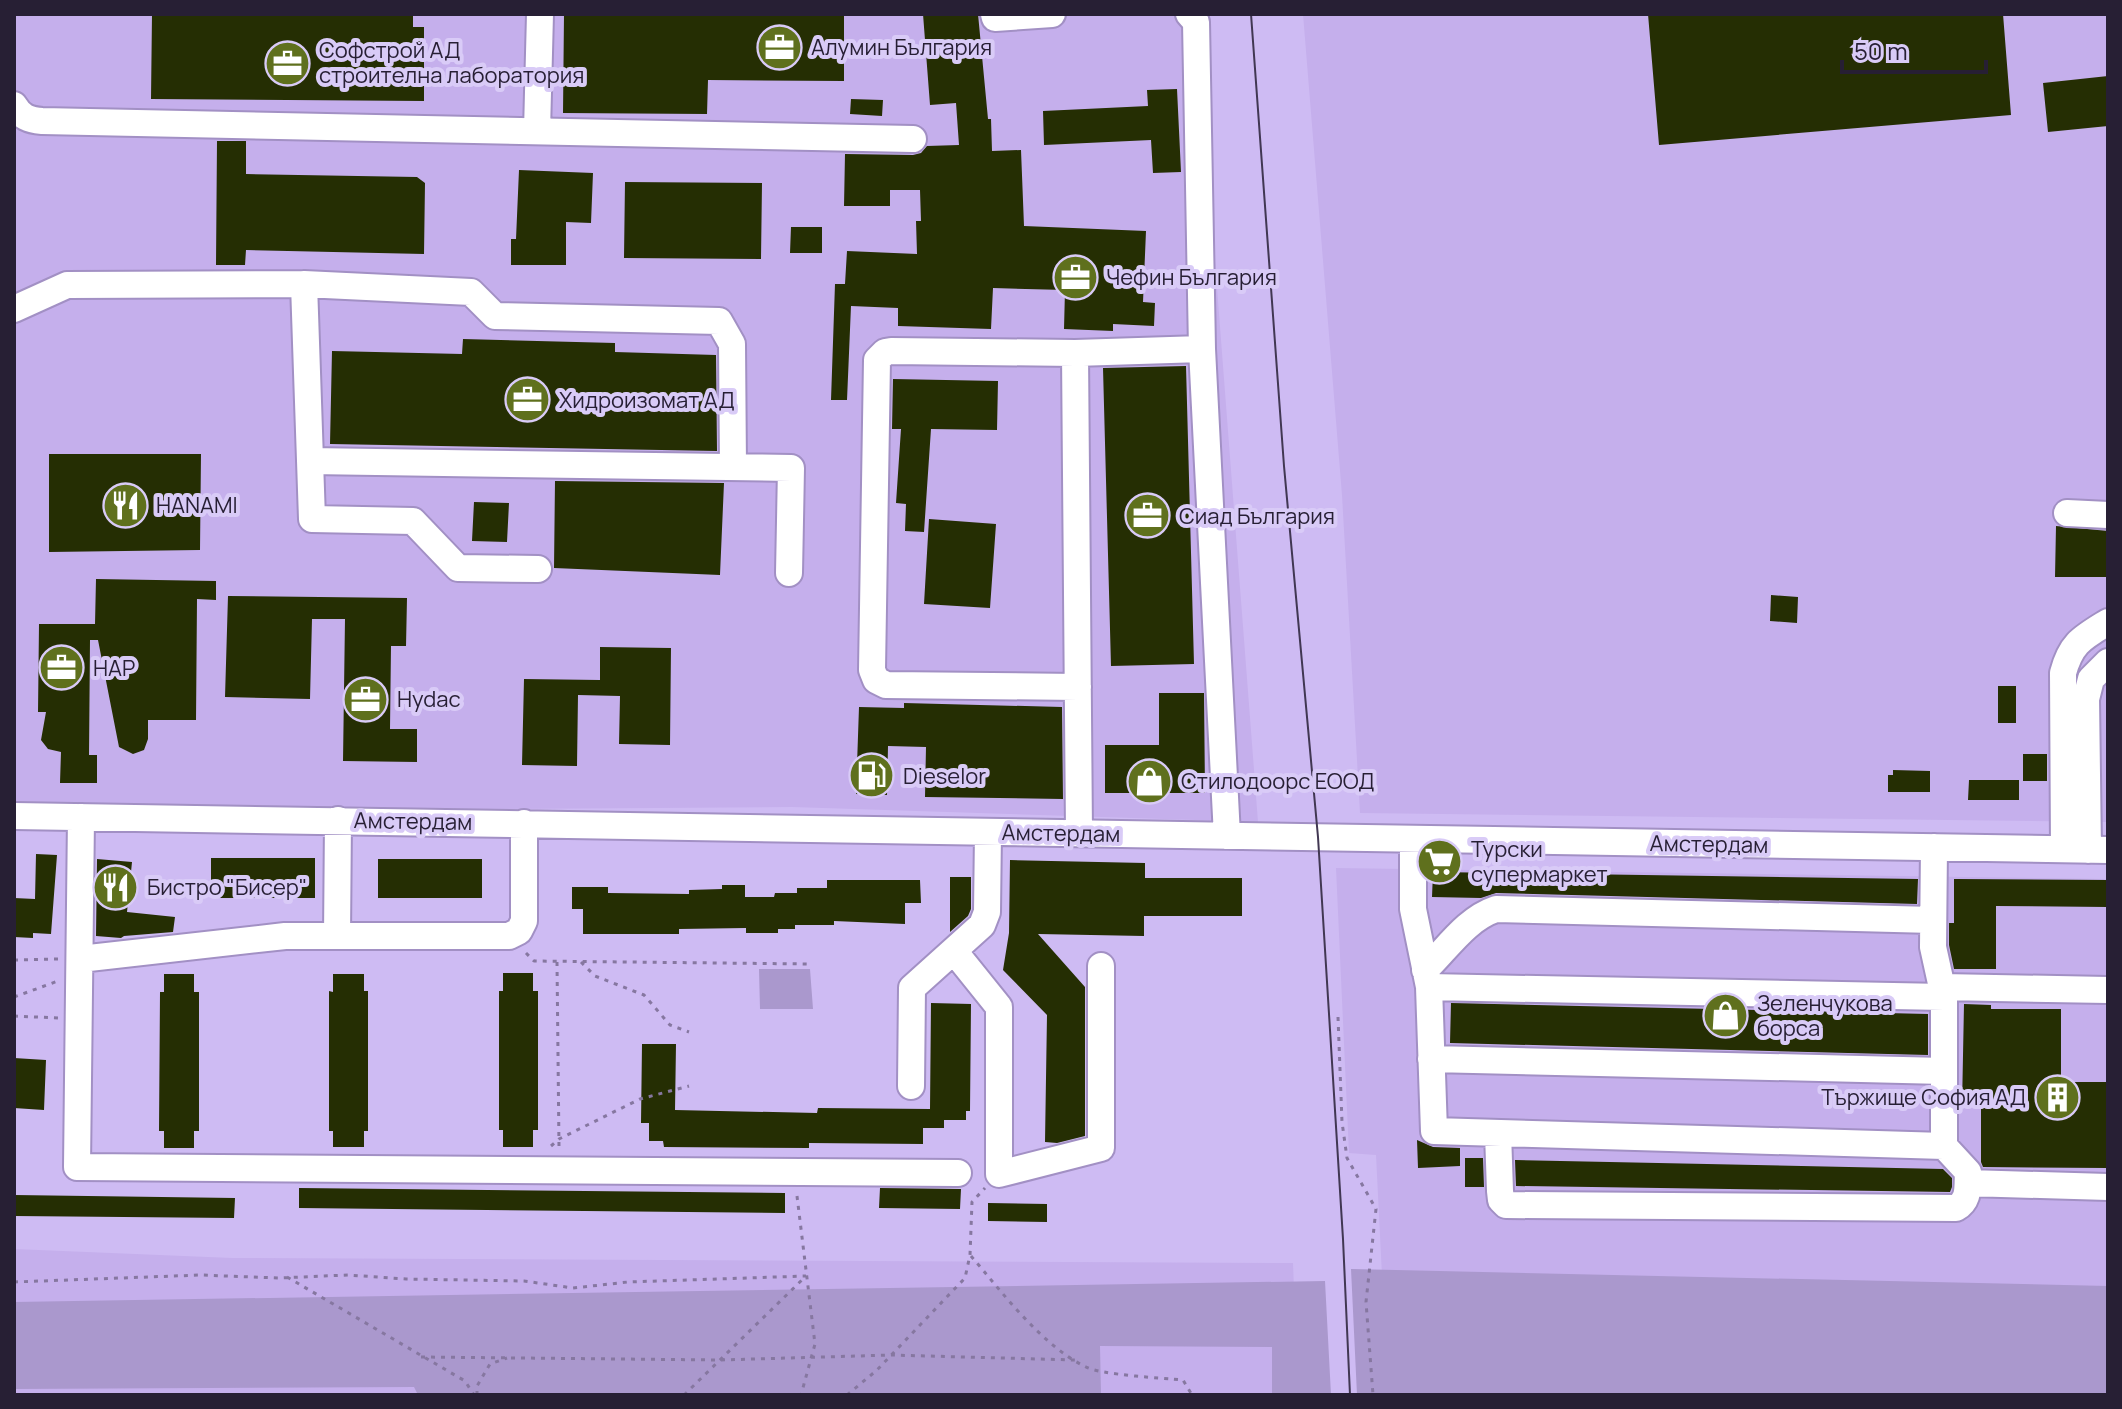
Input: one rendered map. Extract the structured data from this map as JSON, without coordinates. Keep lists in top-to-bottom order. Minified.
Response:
{"streets":{"street":["Амстердам"]},"places":{"office":["Алумин България","Софстрой АД строителна лаборатория","Чефин България","Хидроизомат АД","Сиад България","НАР","Hydac"],"restaurant":["HANAMI","Бистро \"Бисер\""],"fuel station":["Dieselor"],"shop":["Стилодоорс ЕООД","Зеленчукова борса"],"supermarket":["Турски супермаркет"],"building":["Тържище София АД"]},"scale_bar":"50 m"}
